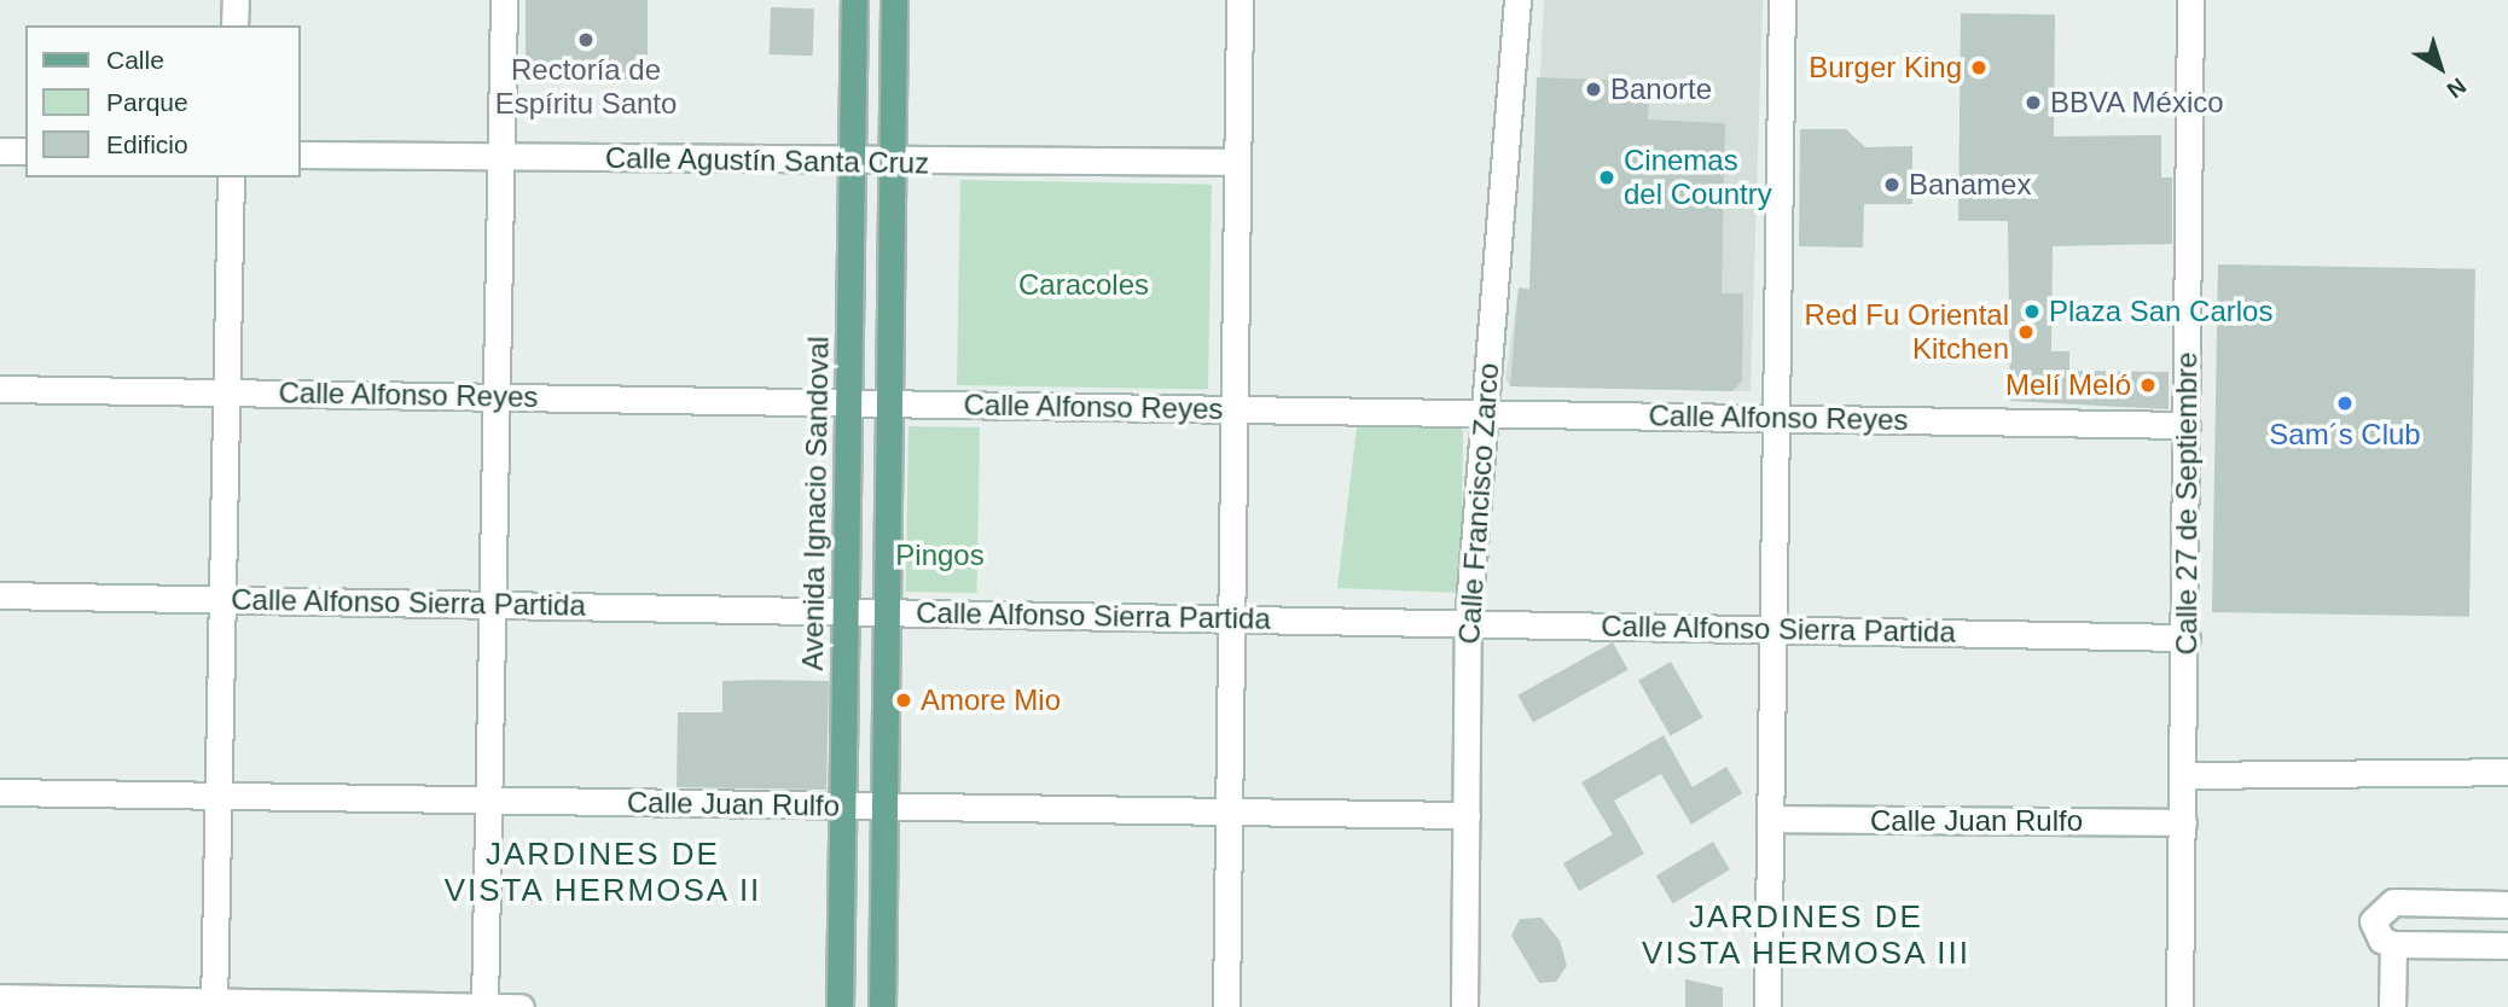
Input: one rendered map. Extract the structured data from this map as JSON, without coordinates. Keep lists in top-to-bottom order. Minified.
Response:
{"streets":{"main road":["Avenida Ignacio Sandoval"],"street":["Calle Agustín Santa Cruz","Calle Alfonso Reyes","Calle Francisco Zarco","Calle 27 de Septiembre","Calle Alfonso Sierra Partida","Calle Juan Rulfo"]},"crossings":[["Calle Agustín Santa Cruz","Avenida Ignacio Sandoval"],["Calle Alfonso Reyes","Avenida Ignacio Sandoval"],["Calle Alfonso Reyes","Calle Francisco Zarco"],["Calle Alfonso Reyes","Calle 27 de Septiembre"],["Avenida Ignacio Sandoval","Calle Alfonso Sierra Partida"],["Avenida Ignacio Sandoval","Calle Juan Rulfo"],["Calle Francisco Zarco","Calle Alfonso Sierra Partida"],["Calle Francisco Zarco","Calle Juan Rulfo"],["Calle 27 de Septiembre","Calle Alfonso Sierra Partida"],["Calle 27 de Septiembre","Calle Juan Rulfo"]],"districts":["JARDINES DE VISTA HERMOSA II","JARDINES DE VISTA HERMOSA III"],"parks":["Caracoles","Pingos"],"places":["Rectoría de Espíritu Santo","Burger King","Banorte","BBVA México","Cinemas del Country","Banamex","Plaza San Carlos","Red Fu Oriental Kitchen","Melí Meló","Sam´s Club","Amore Mio"],"legend":["Calle","Parque","Edificio"],"north":"bottom right"}
